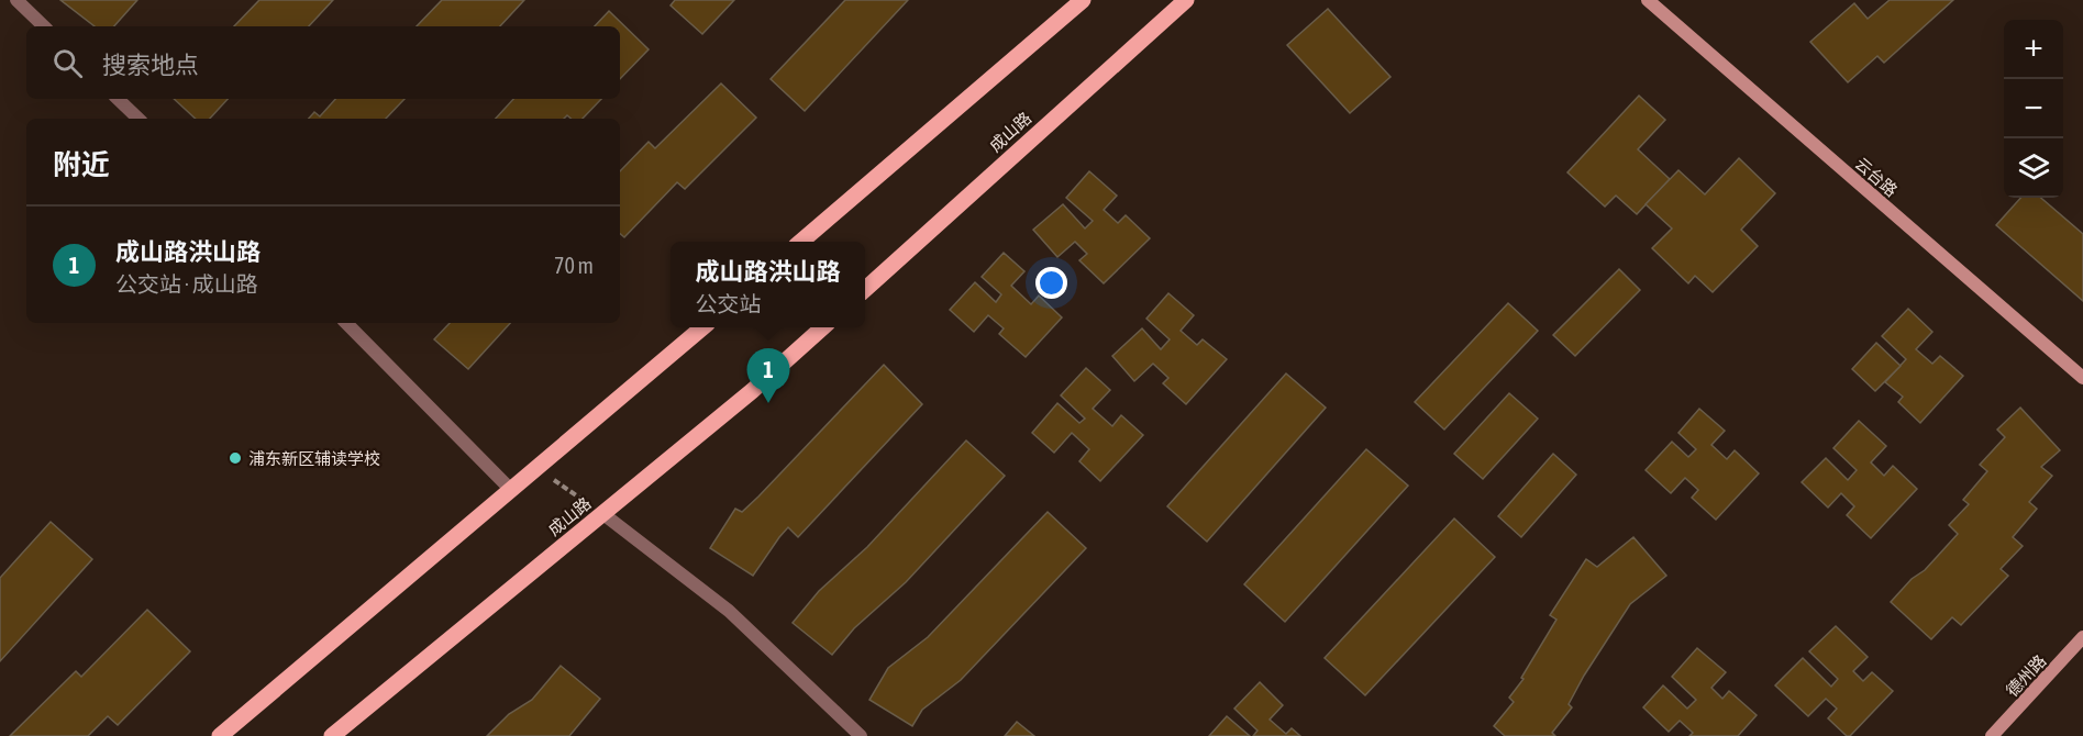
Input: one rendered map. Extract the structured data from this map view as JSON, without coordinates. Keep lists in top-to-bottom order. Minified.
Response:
{"streets":{"main road":["成山路"],"street":["云台路","德州路"]},"places":["浦东新区辅读学校"],"page":{"map_buttons":["+","−"],"search":"搜索地点","heading":"附近","list":[{"mark":"1","name":"成山路洪山路","note":"公交站 · 成山路","value":"70 m"}],"popup":["成山路洪山路","公交站"],"pins":"1"}}
